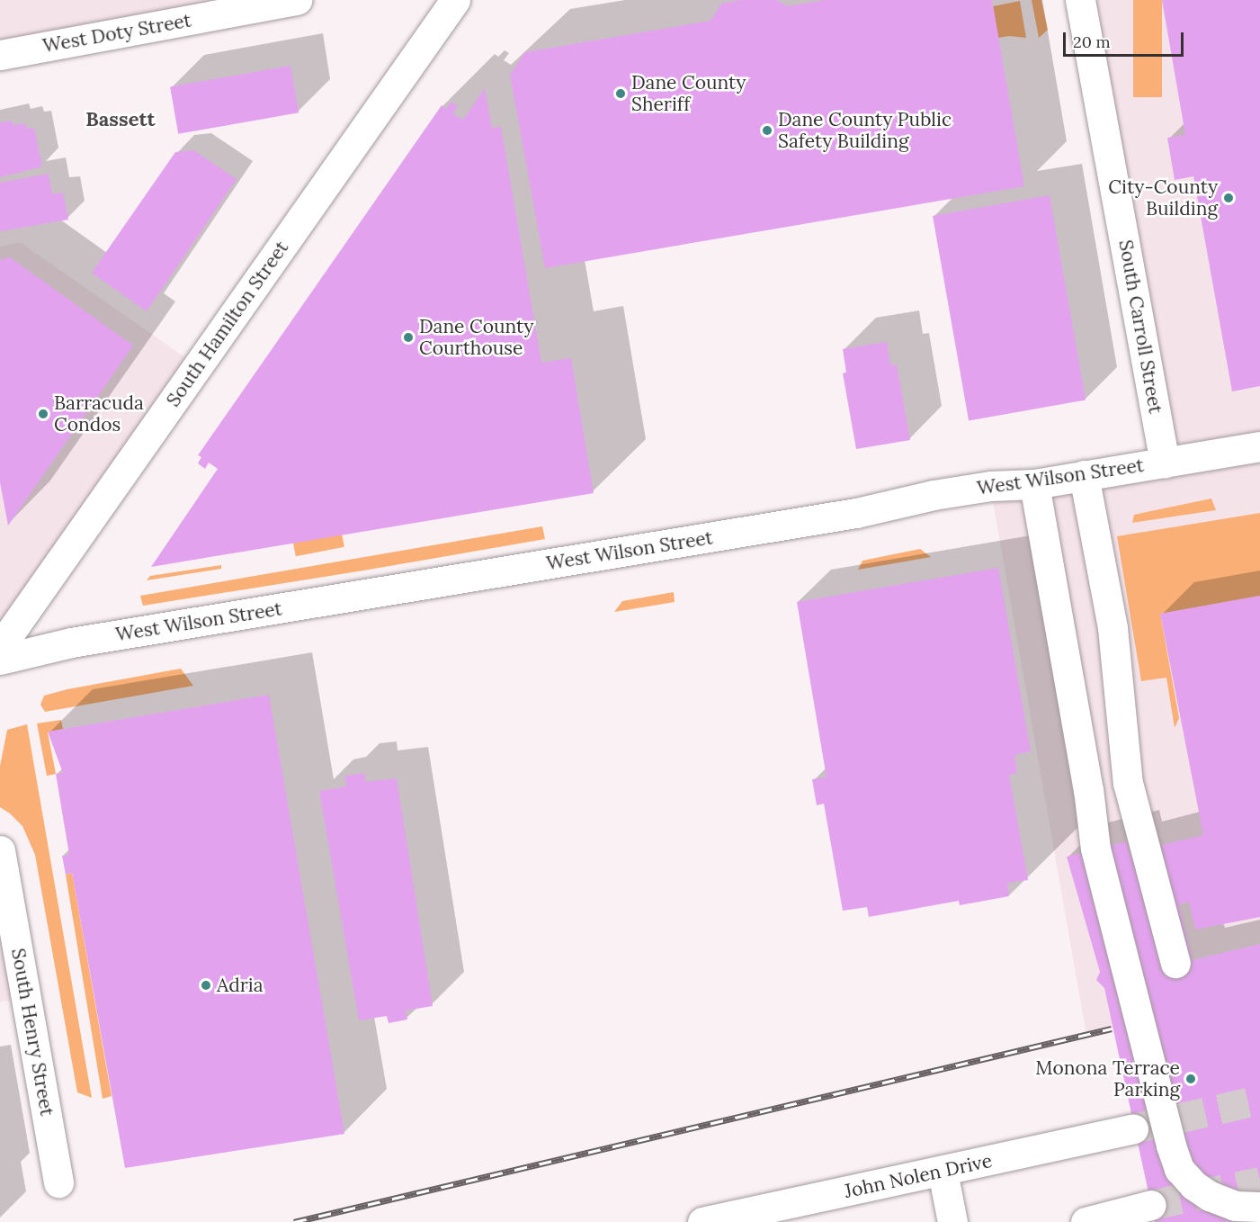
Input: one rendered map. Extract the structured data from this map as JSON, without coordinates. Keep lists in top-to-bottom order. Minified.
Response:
{"streets":{"street":["West Doty Street","South Hamilton Street","South Carroll Street","West Wilson Street","South Henry Street","John Nolen Drive"]},"crossings":[["South Carroll Street","West Wilson Street"]],"districts":["Bassett"],"places":["Dane County Sheriff","Dane County Public Safety Building","City-County Building","Dane County Courthouse","Barracuda Condos","Adria","Monona Terrace Parking"],"scale_bar":"20 m"}
